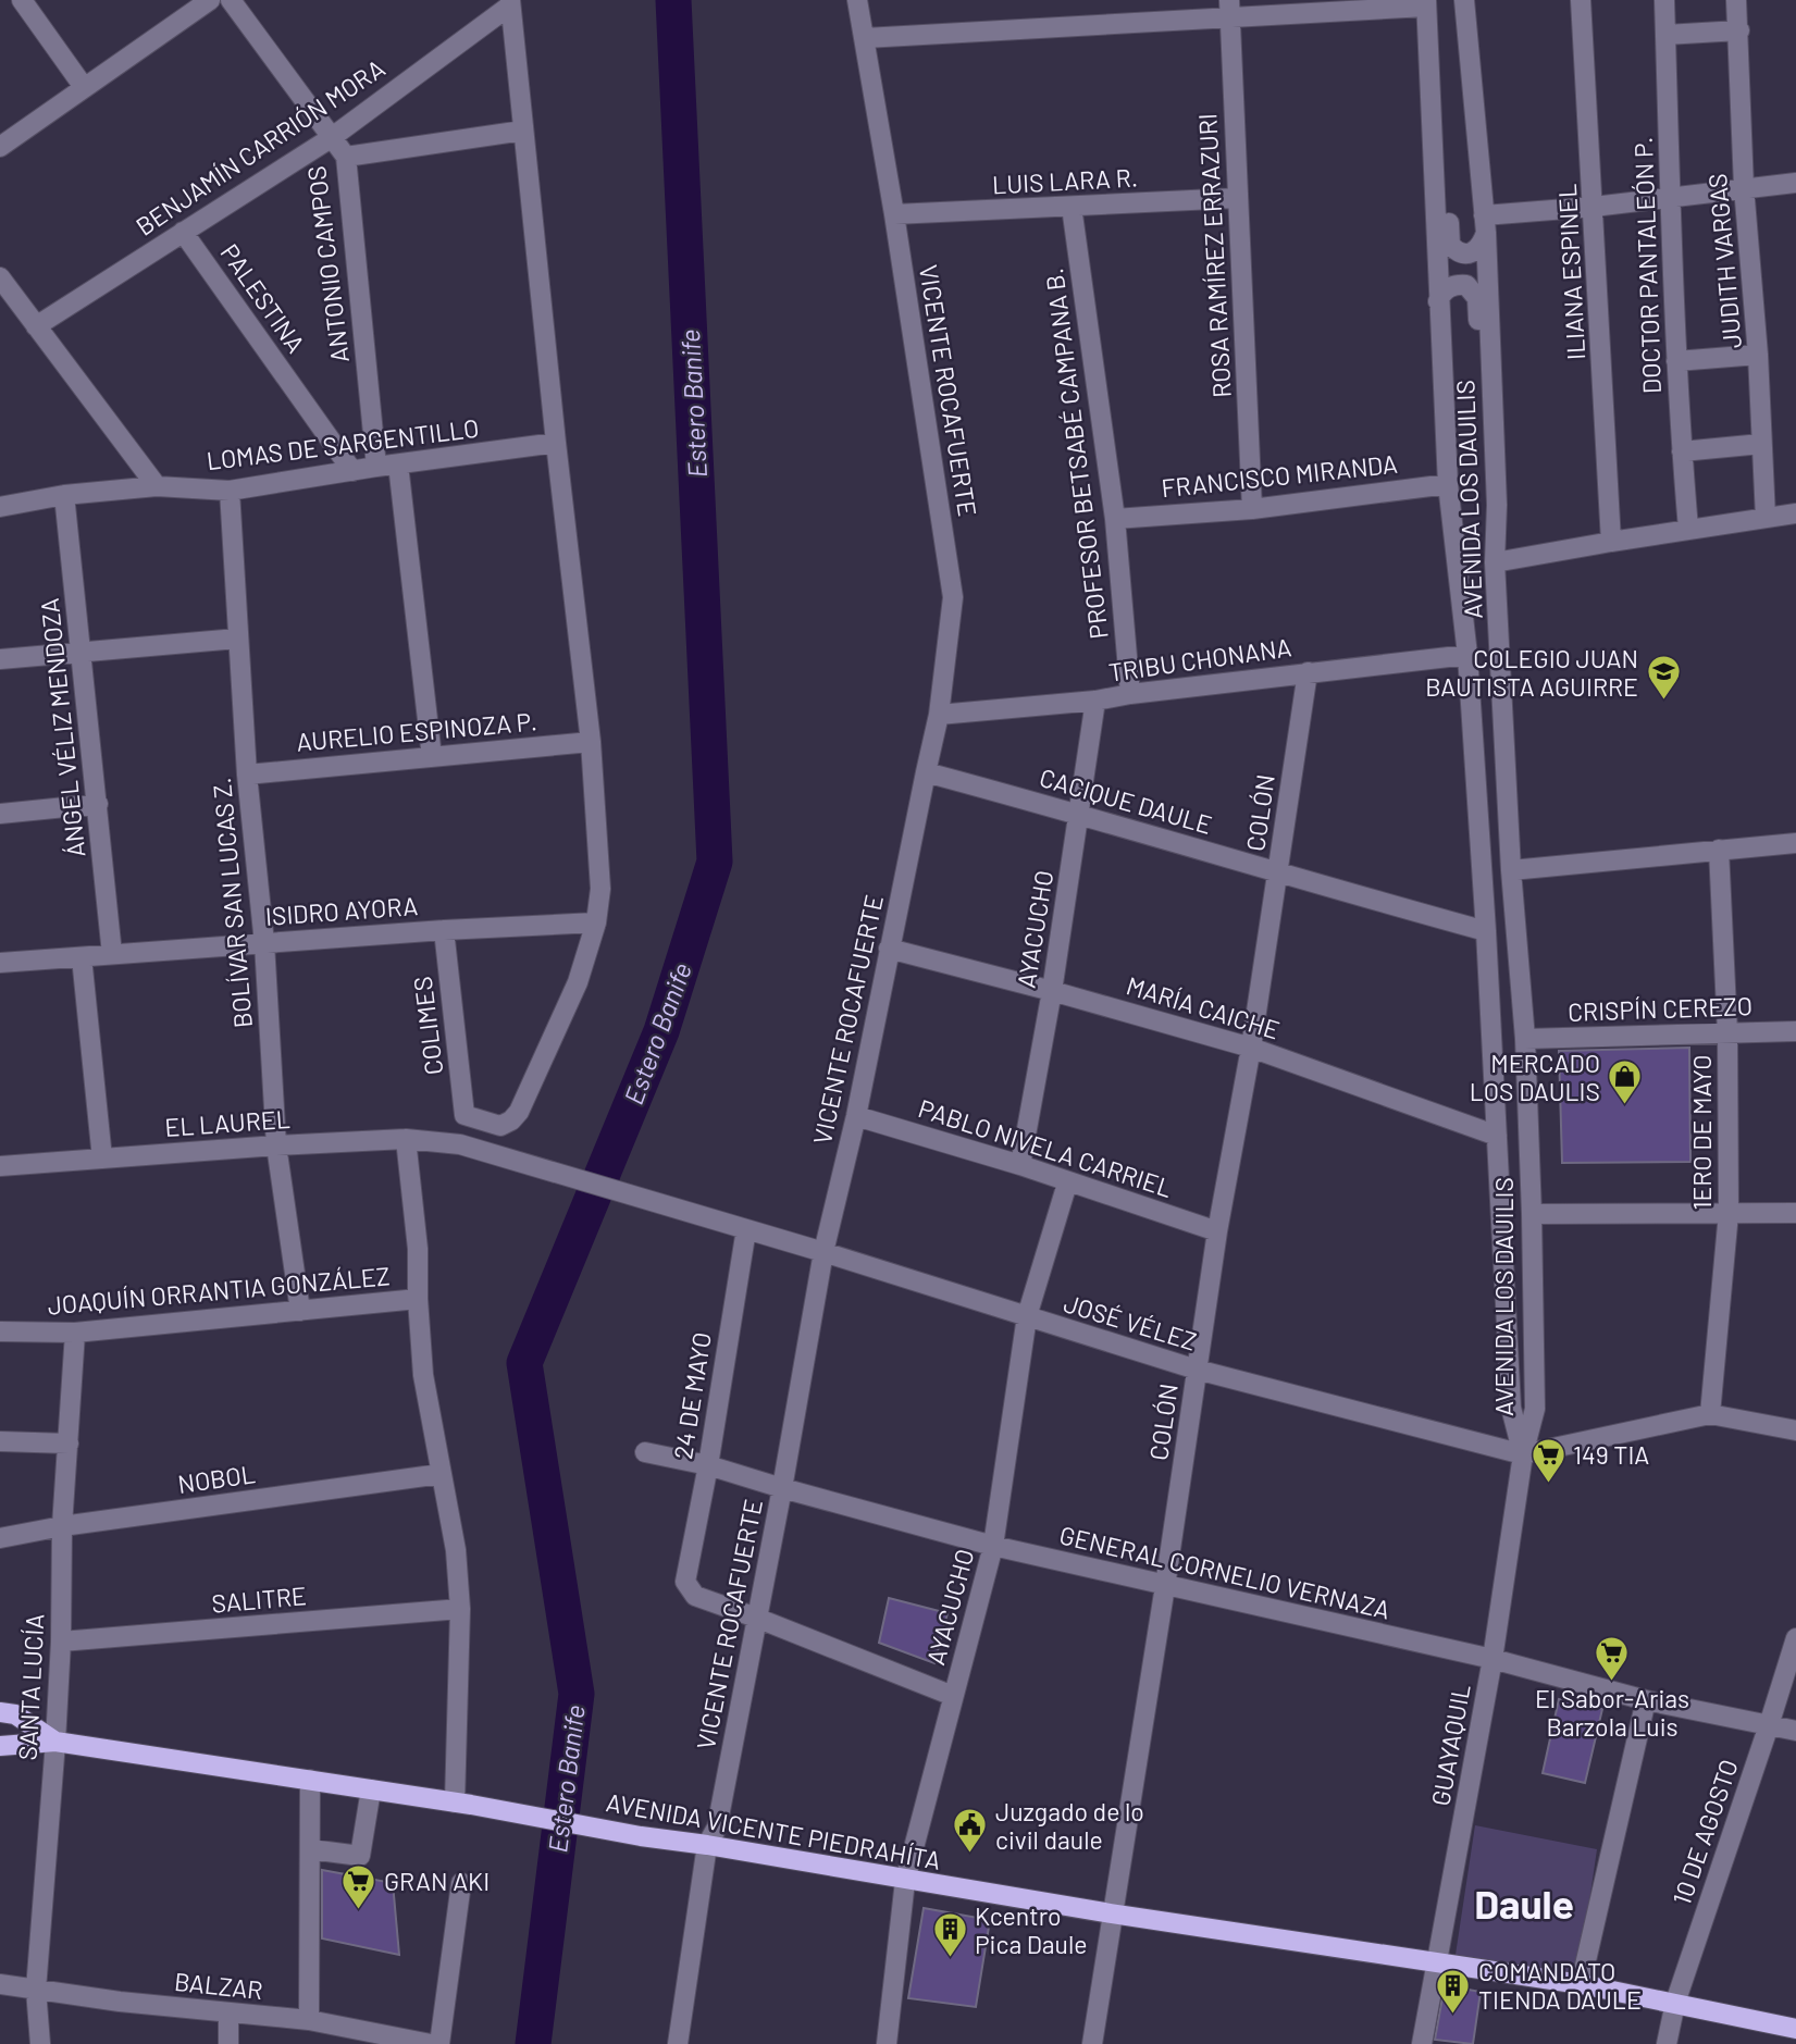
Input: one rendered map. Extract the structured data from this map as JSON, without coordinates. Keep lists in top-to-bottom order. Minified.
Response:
{"streets":{"main road":["AVENIDA VICENTE PIEDRAHÍTA"],"street":["BENJAMÍN CARRIÓN MORA","LUIS LARA R.","ROSA RAMÍREZ ERRAZURI","JUDITH VARGAS","ANTONIO CAMPOS","DOCTOR PANTALEÓN P.","ILIANA ESPINEL","PALESTINA","VICENTE ROCAFUERTE","LOMAS DE SARGENTILLO","PROFESOR BETSABÉ CAMPANA B.","FRANCISCO MIRANDA","AVENIDA LOS DAUILIS","TRIBU CHONANA","ÁNGEL VÉLIZ MENDOZA","AURELIO ESPINOZA P.","CACIQUE DAULE","COLÓN","BOLÍVAR SAN LUCAS Z.","ISIDRO AYORA","AYACUCHO","MARÍA CAICHE","CRISPÍN CEREZO","COLIMES","EL LAUREL","1ERO DE MAYO","PABLO NIVELA CARRIEL","JOAQUÍN ORRANTIA GONZÁLEZ","JOSÉ VÉLEZ","24 DE MAYO","NOBOL","GENERAL CORNELIO VERNAZA","SALITRE","SANTA LUCÍA","GUAYAQUIL","10 DE AGOSTO","BALZAR"]},"crossings":[["BENJAMÍN CARRIÓN MORA","ANTONIO CAMPOS"],["BENJAMÍN CARRIÓN MORA","PALESTINA"],["LUIS LARA R.","ROSA RAMÍREZ ERRAZURI"],["LUIS LARA R.","VICENTE ROCAFUERTE"],["LUIS LARA R.","PROFESOR BETSABÉ CAMPANA B."],["ROSA RAMÍREZ ERRAZURI","FRANCISCO MIRANDA"],["ANTONIO CAMPOS","LOMAS DE SARGENTILLO"],["PALESTINA","LOMAS DE SARGENTILLO"],["VICENTE ROCAFUERTE","TRIBU CHONANA"],["VICENTE ROCAFUERTE","CACIQUE DAULE"],["VICENTE ROCAFUERTE","MARÍA CAICHE"],["VICENTE ROCAFUERTE","PABLO NIVELA CARRIEL"],["VICENTE ROCAFUERTE","JOSÉ VÉLEZ"],["VICENTE ROCAFUERTE","24 DE MAYO"],["VICENTE ROCAFUERTE","GENERAL CORNELIO VERNAZA"],["VICENTE ROCAFUERTE","AVENIDA VICENTE PIEDRAHÍTA"],["LOMAS DE SARGENTILLO","ÁNGEL VÉLIZ MENDOZA"],["LOMAS DE SARGENTILLO","BOLÍVAR SAN LUCAS Z."],["PROFESOR BETSABÉ CAMPANA B.","FRANCISCO MIRANDA"],["PROFESOR BETSABÉ CAMPANA B.","TRIBU CHONANA"],["FRANCISCO MIRANDA","AVENIDA LOS DAUILIS"],["AVENIDA LOS DAUILIS","TRIBU CHONANA"],["AVENIDA LOS DAUILIS","CACIQUE DAULE"],["AVENIDA LOS DAUILIS","MARÍA CAICHE"],["AVENIDA LOS DAUILIS","CRISPÍN CEREZO"],["AVENIDA LOS DAUILIS","JOSÉ VÉLEZ"],["AVENIDA LOS DAUILIS","GUAYAQUIL"],["TRIBU CHONANA","COLÓN"],["TRIBU CHONANA","AYACUCHO"],["ÁNGEL VÉLIZ MENDOZA","ISIDRO AYORA"],["AURELIO ESPINOZA P.","BOLÍVAR SAN LUCAS Z."],["CACIQUE DAULE","COLÓN"],["CACIQUE DAULE","AYACUCHO"],["COLÓN","MARÍA CAICHE"],["COLÓN","PABLO NIVELA CARRIEL"],["COLÓN","JOSÉ VÉLEZ"],["COLÓN","GENERAL CORNELIO VERNAZA"],["COLÓN","AVENIDA VICENTE PIEDRAHÍTA"],["BOLÍVAR SAN LUCAS Z.","ISIDRO AYORA"],["BOLÍVAR SAN LUCAS Z.","EL LAUREL"],["BOLÍVAR SAN LUCAS Z.","JOAQUÍN ORRANTIA GONZÁLEZ"],["ISIDRO AYORA","COLIMES"],["AYACUCHO","MARÍA CAICHE"],["AYACUCHO","PABLO NIVELA CARRIEL"],["AYACUCHO","JOSÉ VÉLEZ"],["AYACUCHO","GENERAL CORNELIO VERNAZA"],["AYACUCHO","AVENIDA VICENTE PIEDRAHÍTA"],["CRISPÍN CEREZO","1ERO DE MAYO"],["EL LAUREL","JOAQUÍN ORRANTIA GONZÁLEZ"],["EL LAUREL","JOSÉ VÉLEZ"],["1ERO DE MAYO","JOSÉ VÉLEZ"],["JOAQUÍN ORRANTIA GONZÁLEZ","SANTA LUCÍA"],["JOSÉ VÉLEZ","24 DE MAYO"],["JOSÉ VÉLEZ","GUAYAQUIL"],["24 DE MAYO","GENERAL CORNELIO VERNAZA"],["NOBOL","SANTA LUCÍA"],["GENERAL CORNELIO VERNAZA","GUAYAQUIL"],["GENERAL CORNELIO VERNAZA","10 DE AGOSTO"],["SALITRE","SANTA LUCÍA"],["SANTA LUCÍA","AVENIDA VICENTE PIEDRAHÍTA"],["SANTA LUCÍA","BALZAR"],["GUAYAQUIL","AVENIDA VICENTE PIEDRAHÍTA"],["AVENIDA VICENTE PIEDRAHÍTA","10 DE AGOSTO"]],"districts":["Daule"],"water":["Estero Banife"],"places":{"school or university":["COLEGIO JUAN BAUTISTA AGUIRRE"],"shop":["MERCADO LOS DAULIS"],"supermarket":["149 TIA","El Sabor-Arias Barzola Luis","GRAN AKI"],"public building":["Juzgado de lo civil daule"],"building":["Kcentro Pica Daule","COMANDATO TIENDA DAULE"]}}
